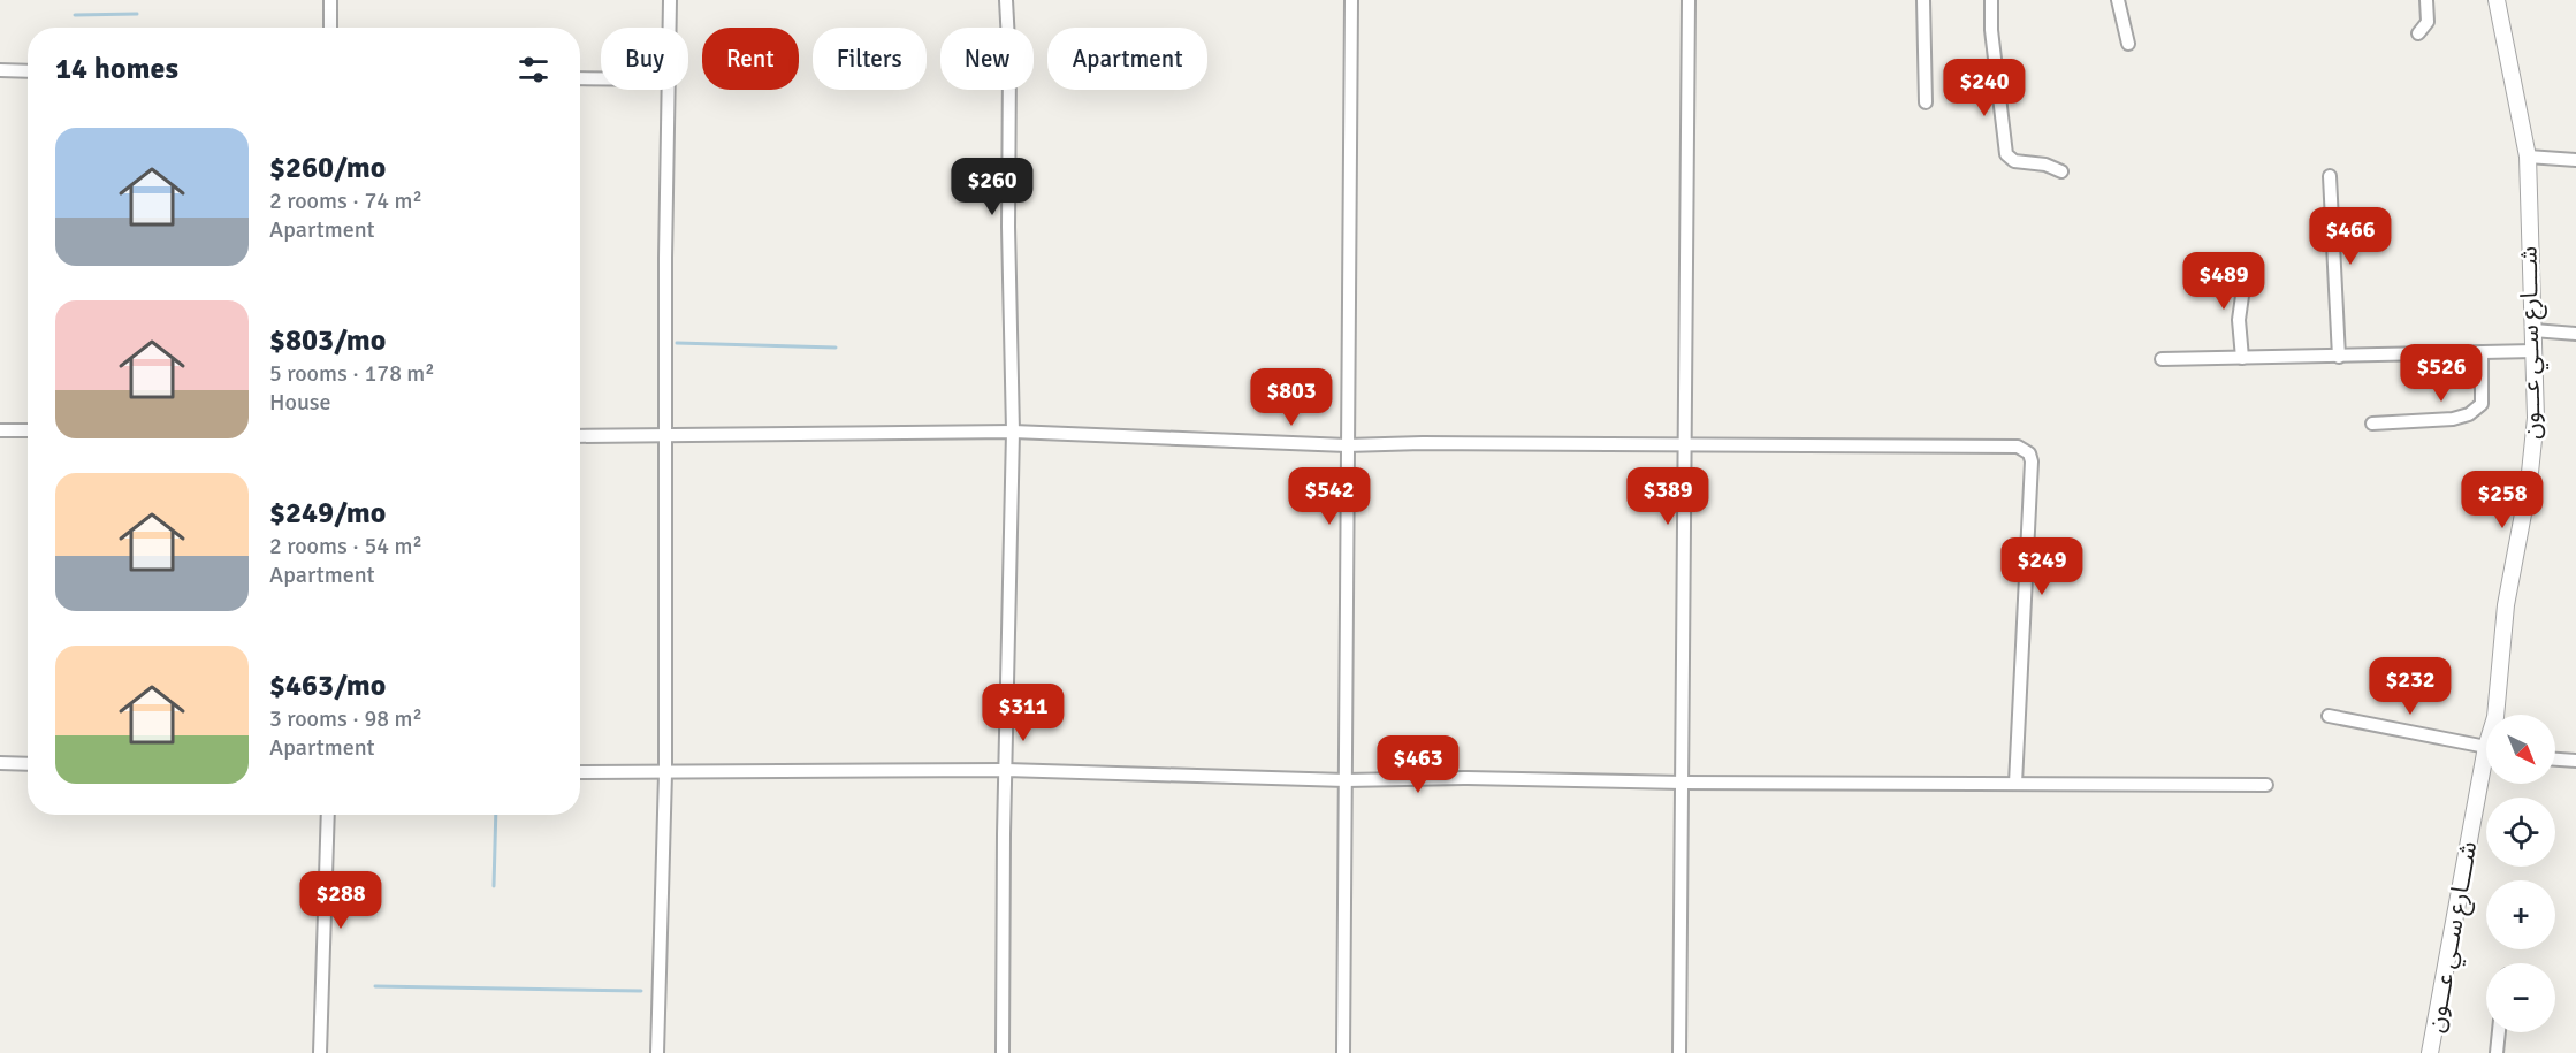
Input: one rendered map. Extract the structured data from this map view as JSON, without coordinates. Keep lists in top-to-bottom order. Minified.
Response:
{"streets":{"street":["شــــارع ســي عـــون"]},"north":"bottom right","page":{"chip":["Buy","Rent","Filters","New","Apartment"],"heading":"14 homes","price":["$240","$260","$466","$489","$526","$803","$542","$389","$258","$249","$232","$311","$463","$288"],"list":[{"name":"$260/mo","note":"2 rooms · 74 m² · Apartment"},{"name":"$803/mo","note":"5 rooms · 178 m² · House"},{"name":"$249/mo","note":"2 rooms · 54 m² · Apartment"},{"name":"$463/mo","note":"3 rooms · 98 m² · Apartment"}],"map_buttons":["+","−"]}}
